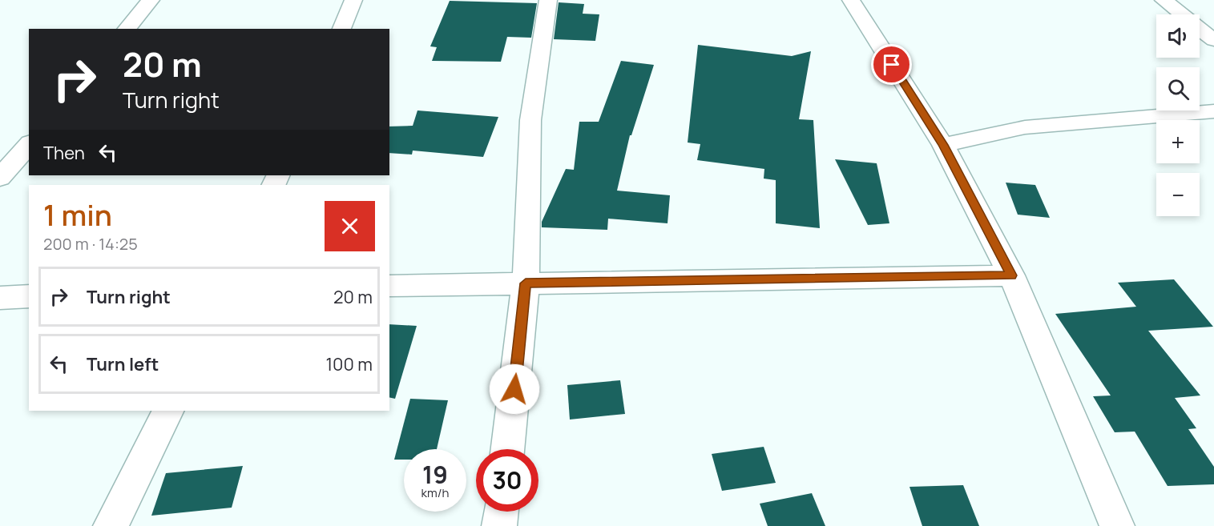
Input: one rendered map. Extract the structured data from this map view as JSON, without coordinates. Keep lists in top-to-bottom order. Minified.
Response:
{"page":{"map_buttons":["+","−"],"turn":["20 m","Turn right"],"then":"Then","heading":["1 min","200 m · 14:25"],"list":[{"name":"Turn right","value":"20 m"},{"name":"Turn left","value":"100 m"}],"speed":"19 km/h","limit":"30"}}
